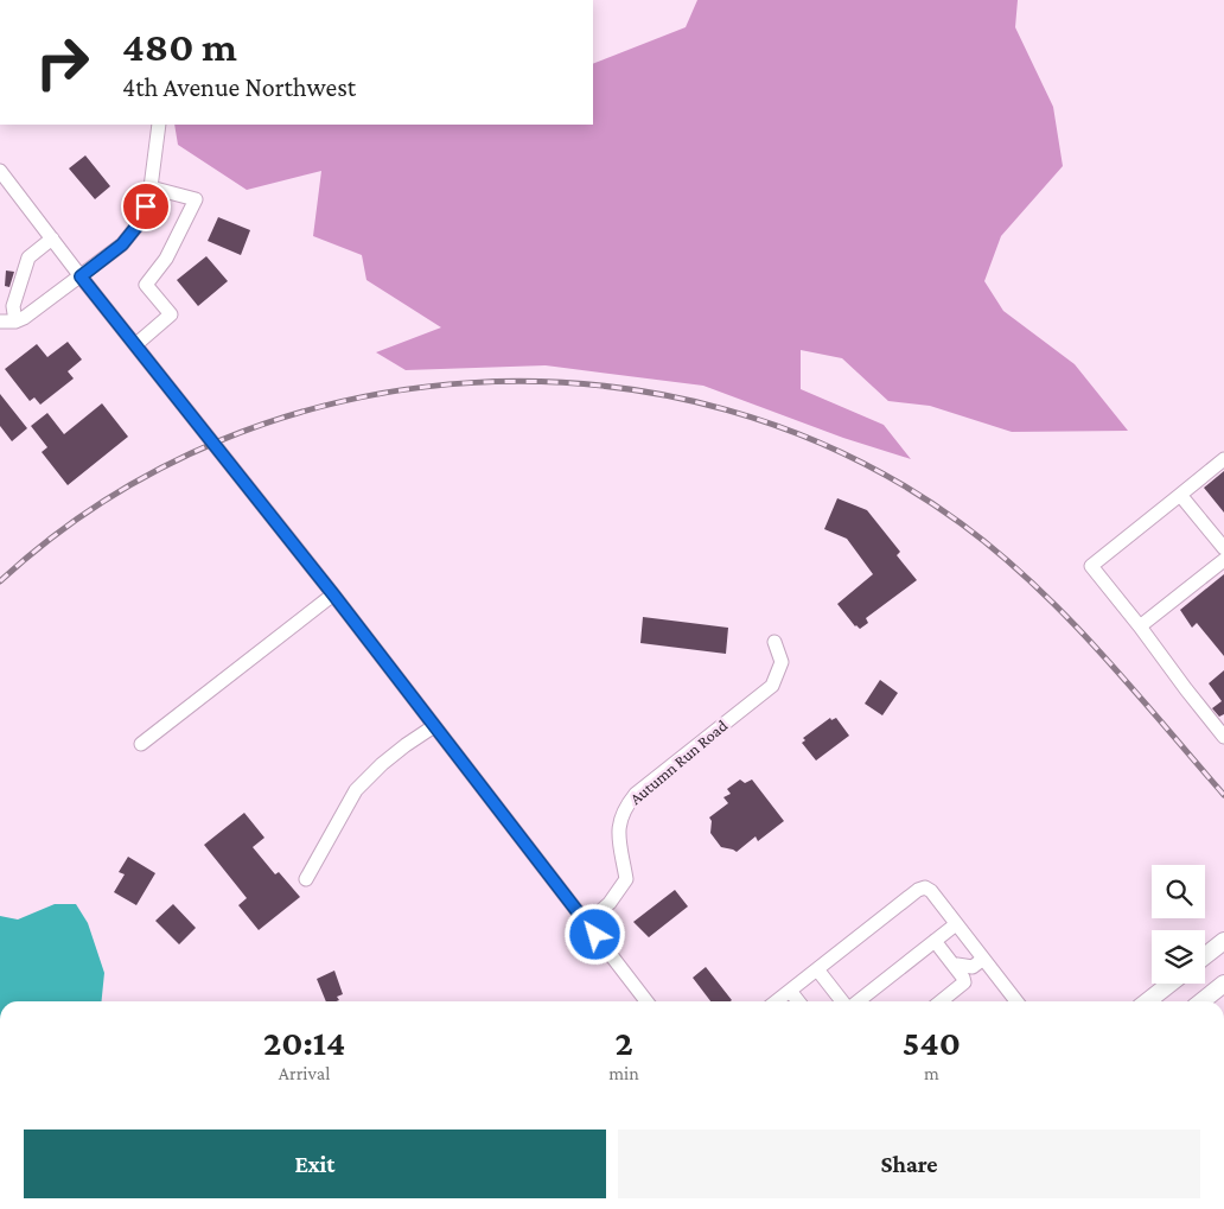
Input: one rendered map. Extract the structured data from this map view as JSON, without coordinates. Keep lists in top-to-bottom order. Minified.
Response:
{"streets":{"street":["Autumn Run Road"]},"page":{"turn":["480 m","4th Avenue Northwest"],"eta":["20:14","Arrival","2","min","540","m"],"buttons":["Exit","Share"]}}
